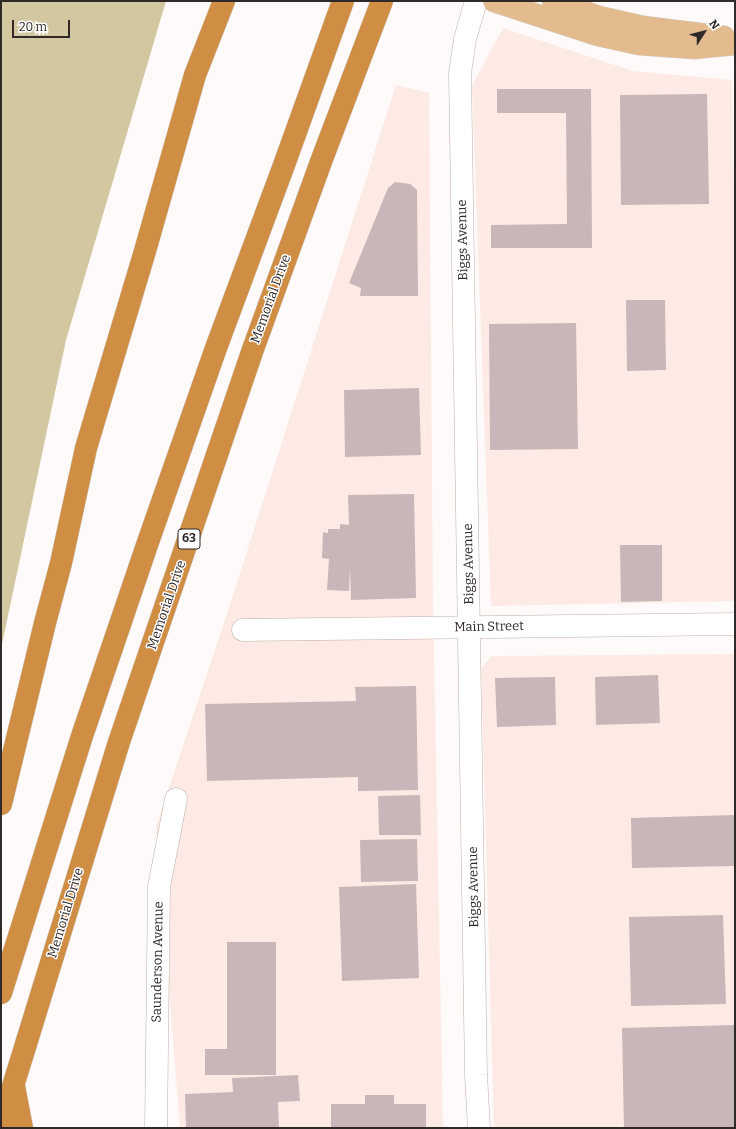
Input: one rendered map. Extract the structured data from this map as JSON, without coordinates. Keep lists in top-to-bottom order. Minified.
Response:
{"streets":{"highway":["Memorial Drive","63"],"street":["Biggs Avenue","Main Street","Saunderson Avenue"]},"crossings":[["Biggs Avenue","Main Street"]],"scale_bar":"20 m","north":"top right"}
